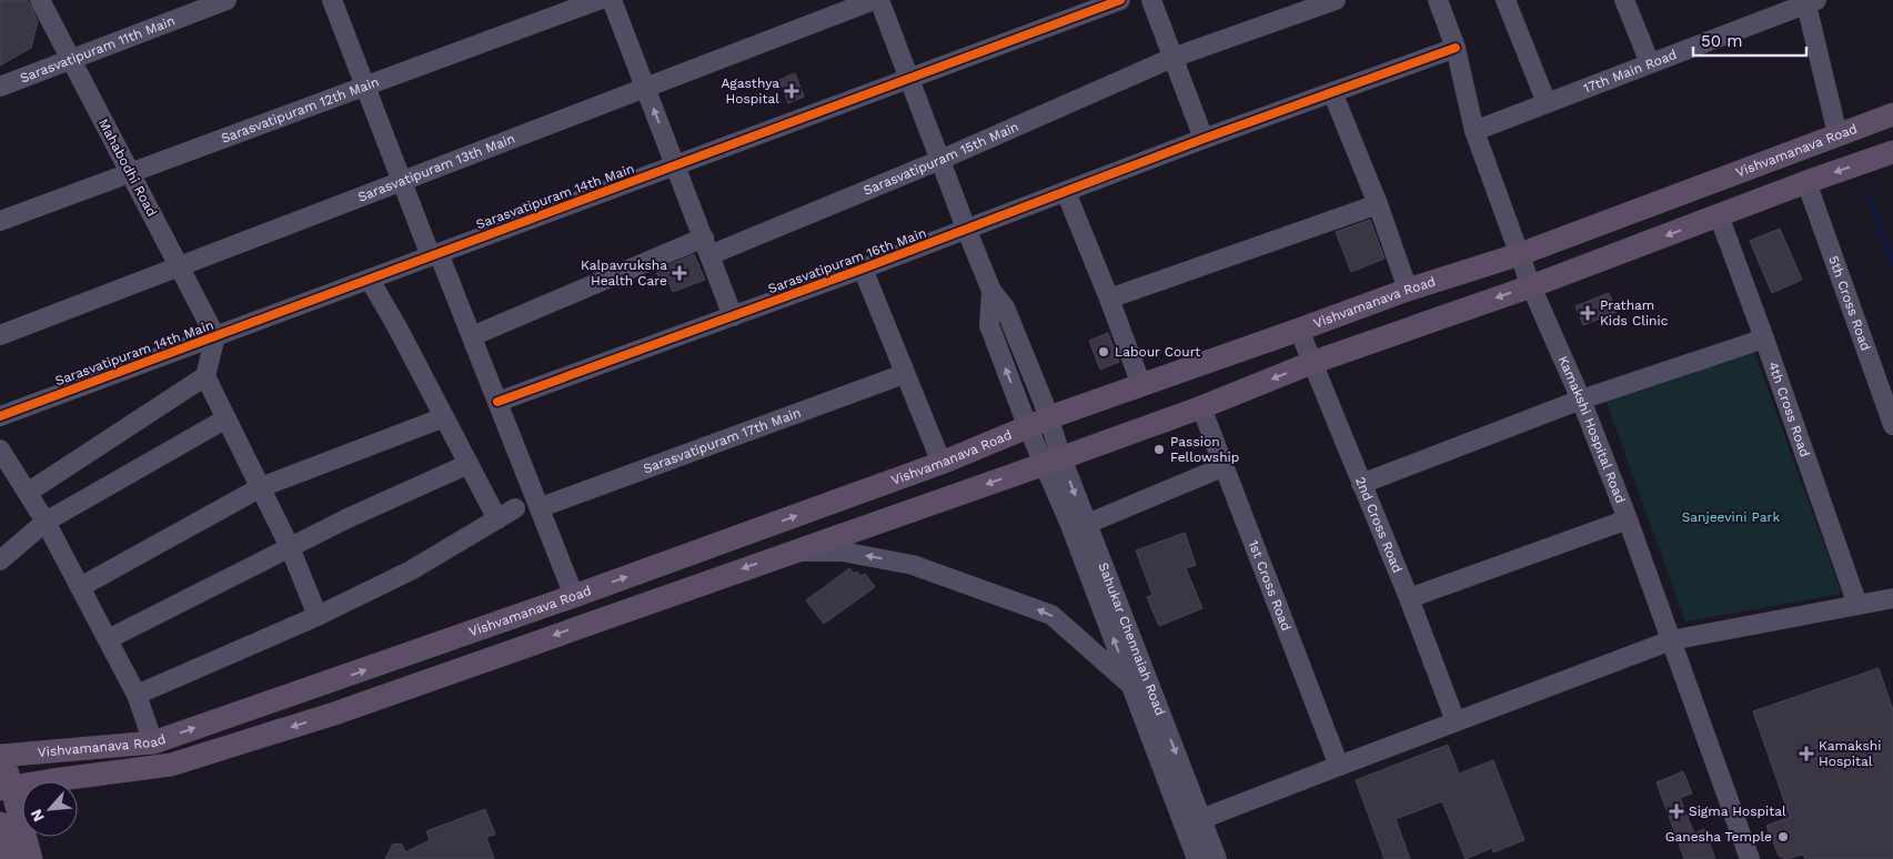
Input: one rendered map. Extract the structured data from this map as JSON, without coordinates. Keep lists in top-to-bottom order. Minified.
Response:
{"streets":{"main road":["Vishvamanava Road"],"street":["Sarasvatipuram 11th Main","17th Main Road","Sarasvatipuram 12th Main","Sarasvatipuram 15th Main","Mahabodhi Road","Sarasvatipuram 13th Main","Sarasvatipuram 14th Main","Sarasvatipuram 16th Main","5th Cross Road","4th Cross Road","Kamakshi Hospital Road","Sarasvatipuram 17th Main","2nd Cross Road","1st Cross Road","Sahukar Chennaiah Road"]},"crossings":[["Sarasvatipuram 11th Main","Mahabodhi Road"],["17th Main Road","Kamakshi Hospital Road"],["Sarasvatipuram 12th Main","Mahabodhi Road"],["Vishvamanava Road","5th Cross Road"],["Vishvamanava Road","4th Cross Road"],["Vishvamanava Road","Kamakshi Hospital Road"],["Vishvamanava Road","2nd Cross Road"],["Vishvamanava Road","1st Cross Road"],["Vishvamanava Road","Sahukar Chennaiah Road"],["Mahabodhi Road","Sarasvatipuram 13th Main"],["Mahabodhi Road","Sarasvatipuram 14th Main"],["Sarasvatipuram 16th Main","Kamakshi Hospital Road"],["Sarasvatipuram 16th Main","Sahukar Chennaiah Road"]],"parks":["Sanjeevini Park"],"places":{"health":["Agasthya Hospital","Kalpavruksha Health Care","Pratham Kids Clinic","Kamakshi Hospital","Sigma Hospital"],"other":["Labour Court","Passion Fellowship","Ganesha Temple"]},"scale_bar":"50 m","north":"bottom left"}
